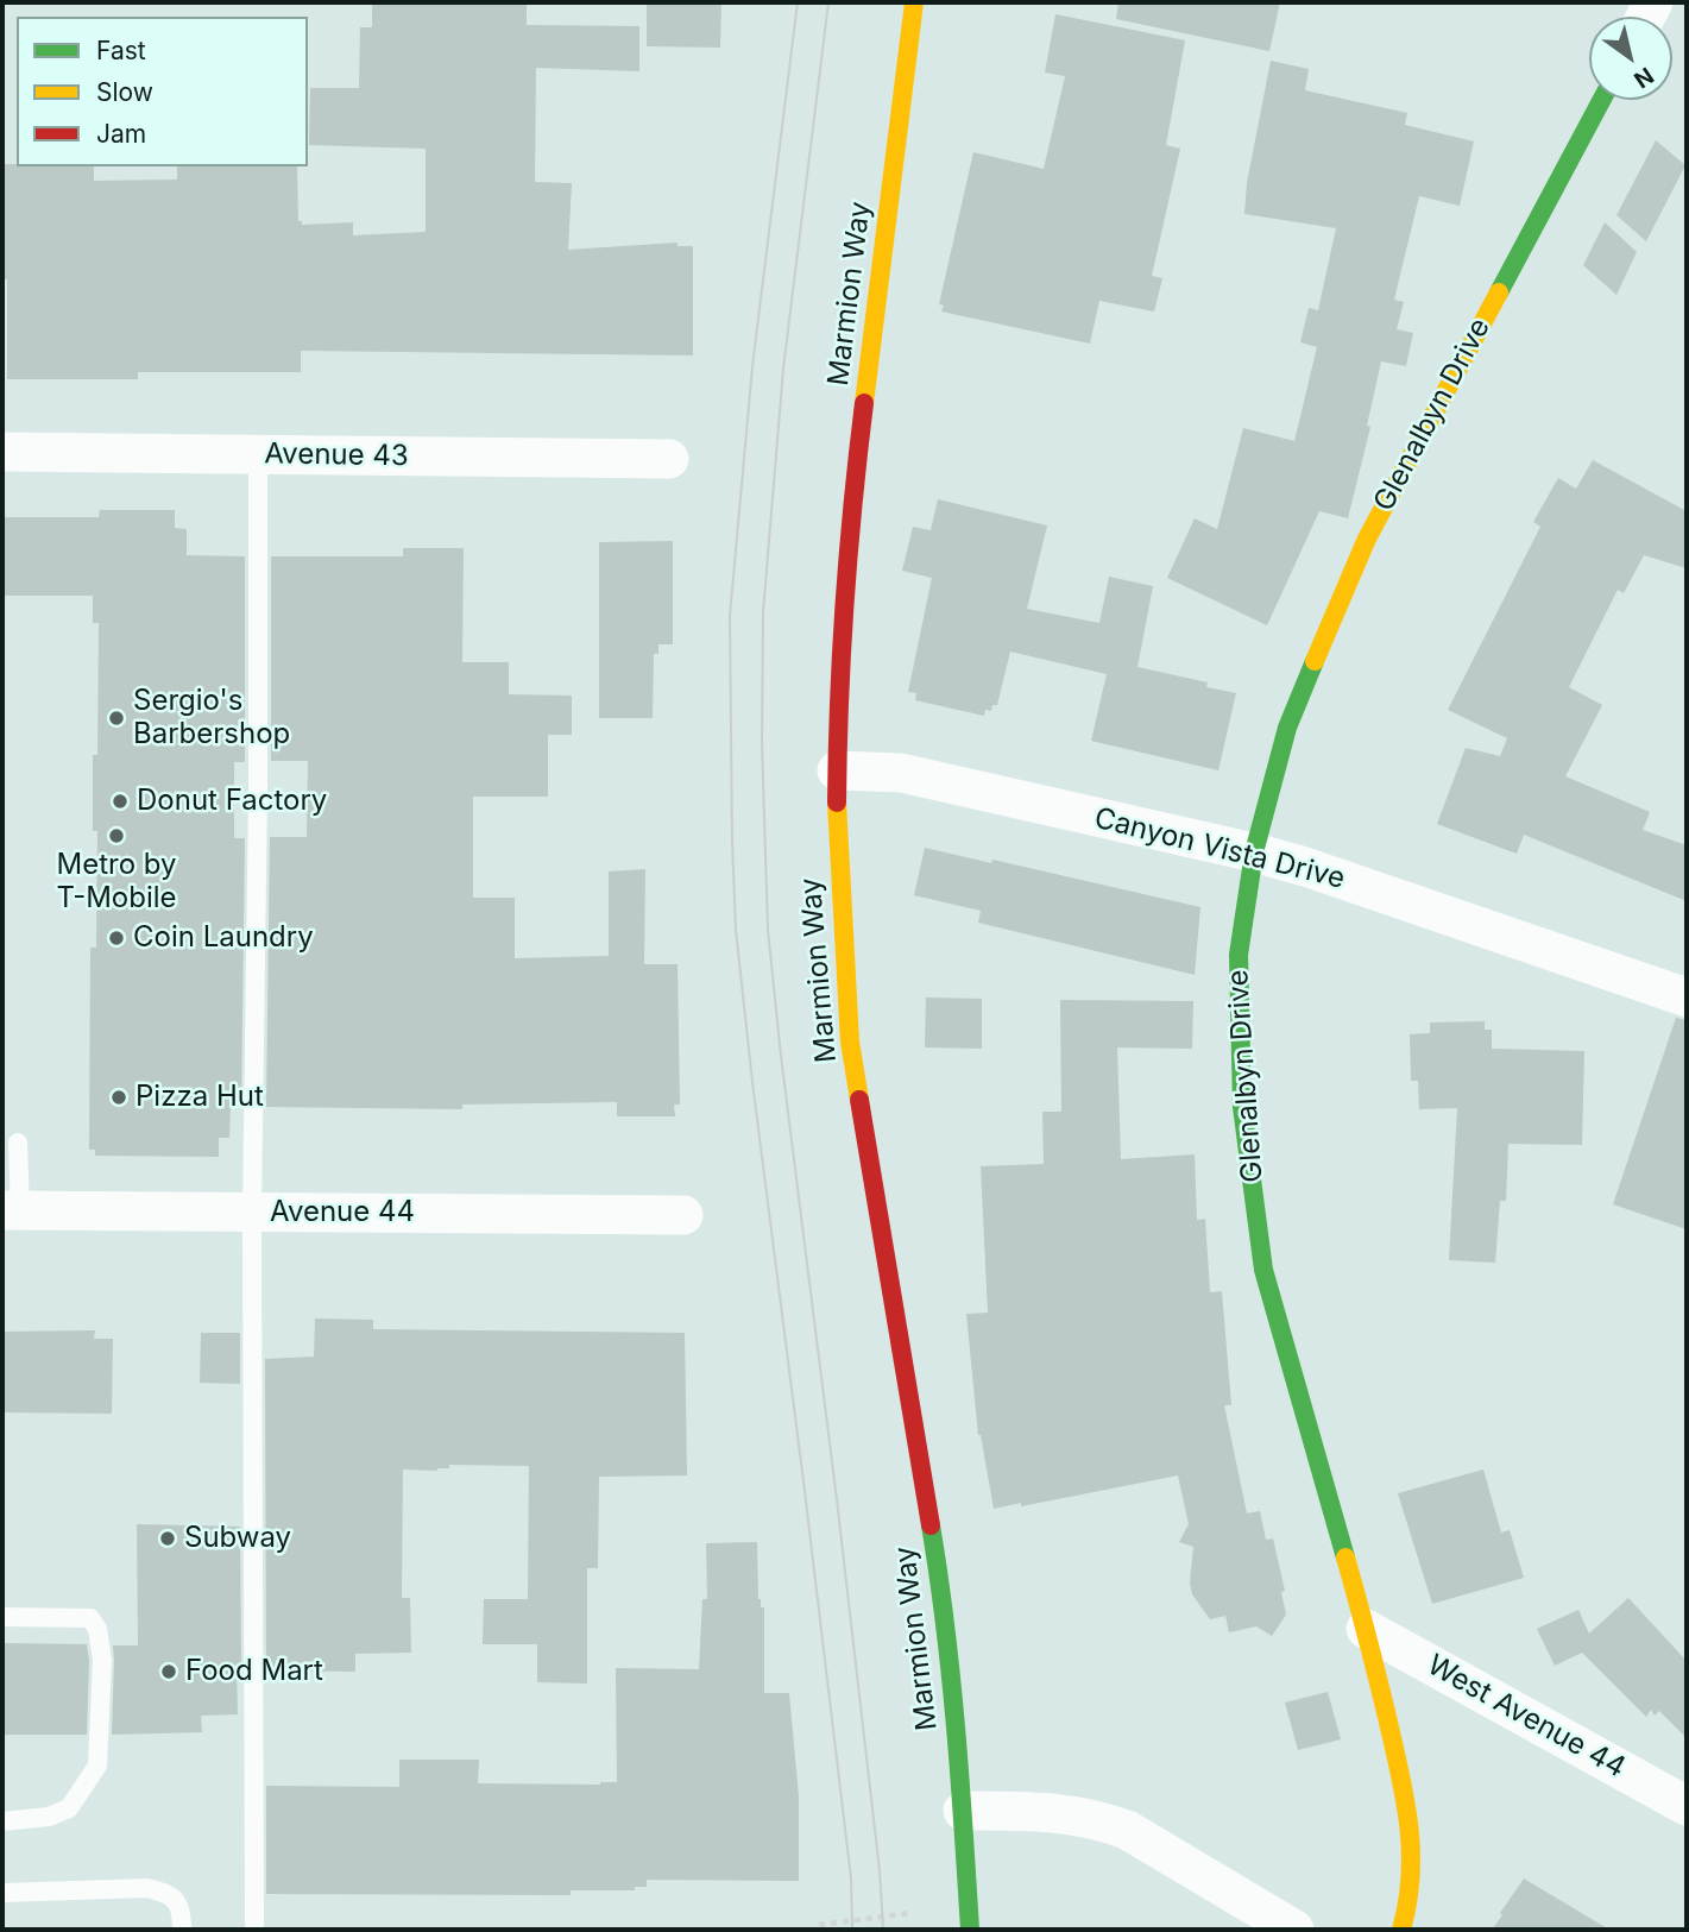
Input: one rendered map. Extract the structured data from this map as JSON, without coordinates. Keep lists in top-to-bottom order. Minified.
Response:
{"streets":{"street":["Marmion Way","Glenalbyn Drive","Avenue 43","Canyon Vista Drive","Avenue 44","West Avenue 44"]},"crossings":[["Marmion Way","Canyon Vista Drive"],["Glenalbyn Drive","Canyon Vista Drive"],["Glenalbyn Drive","West Avenue 44"]],"places":["Sergio's Barbershop","Donut Factory","Metro by T-Mobile","Coin Laundry","Pizza Hut","Subway","Food Mart"],"legend":["Fast","Slow","Jam"],"north":"bottom right"}
